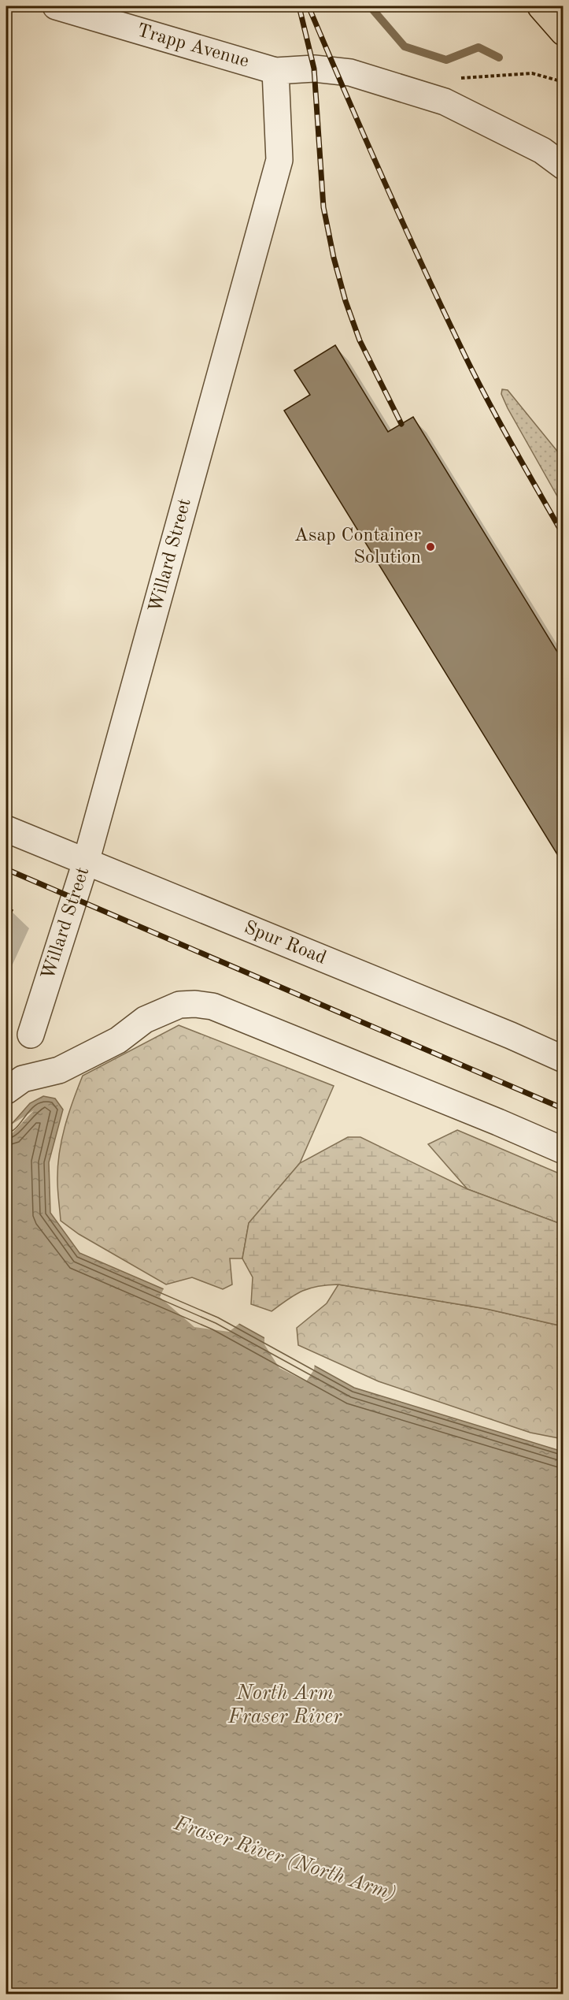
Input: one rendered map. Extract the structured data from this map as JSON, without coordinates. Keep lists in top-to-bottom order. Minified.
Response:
{"streets":{"street":["Trapp Avenue","Willard Street","Spur Road"]},"crossings":[["Trapp Avenue","Willard Street"],["Willard Street","Spur Road"]],"water":["North Arm Fraser River","Fraser River (North Arm)"],"places":["Asap Container Solution"]}
